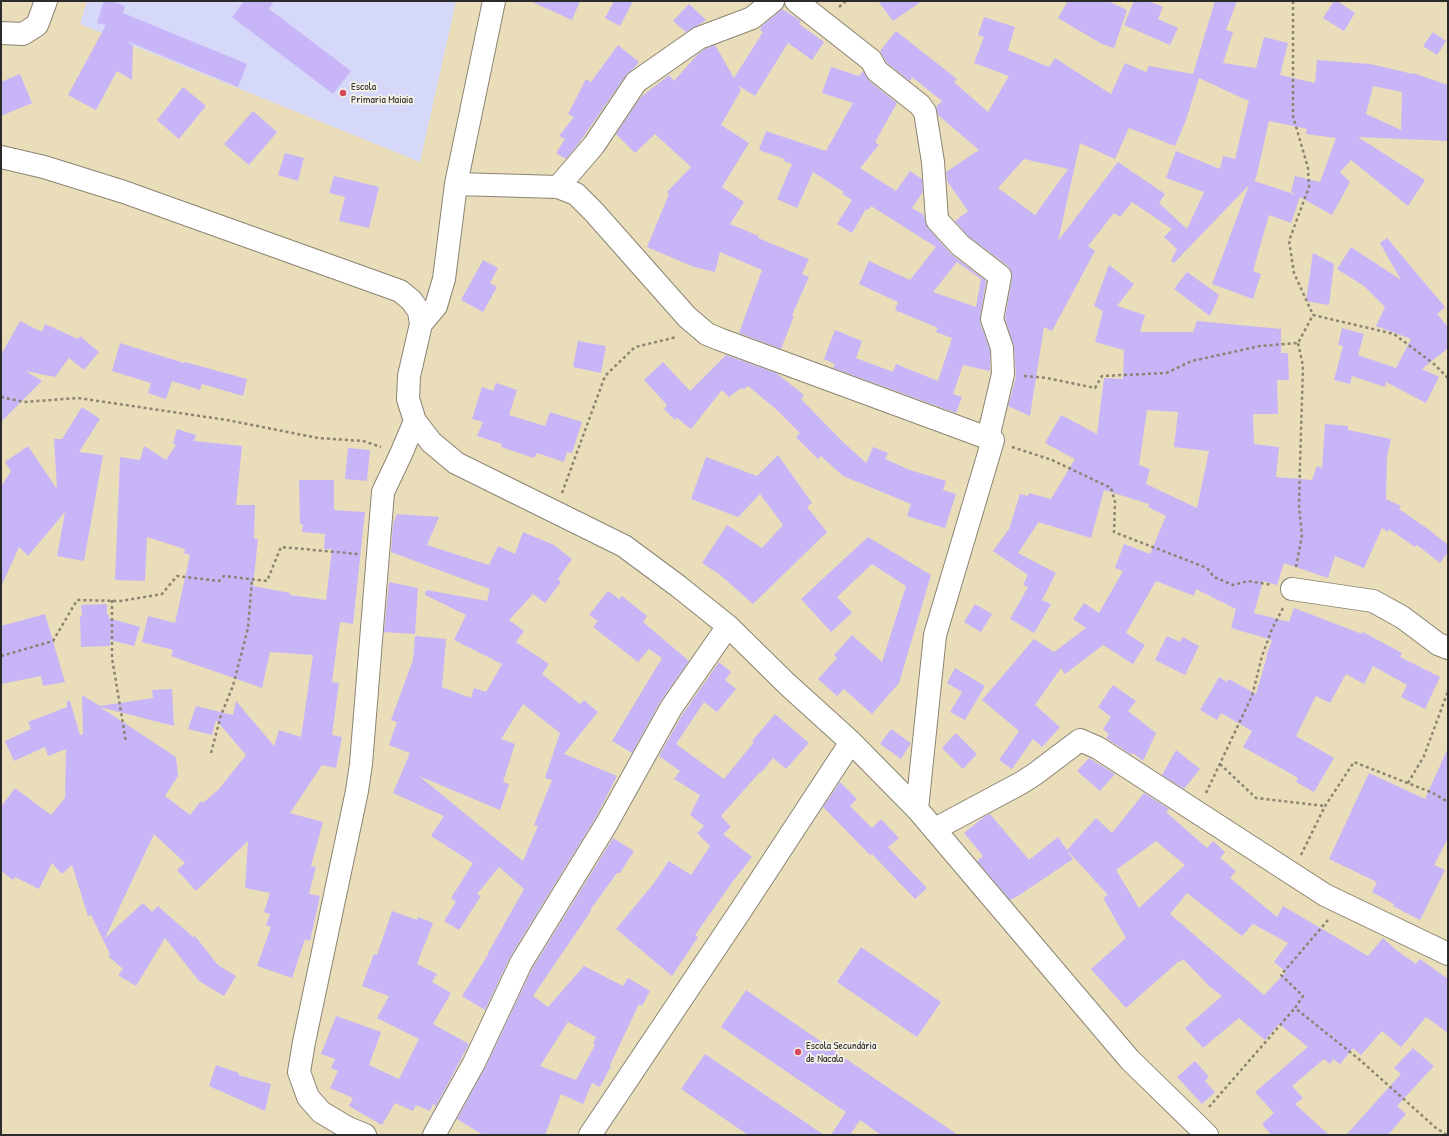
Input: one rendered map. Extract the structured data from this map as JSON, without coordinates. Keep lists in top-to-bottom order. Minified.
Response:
{"places":["Escola Primaria Maiaia","Escola Secundária de Nacala"]}
